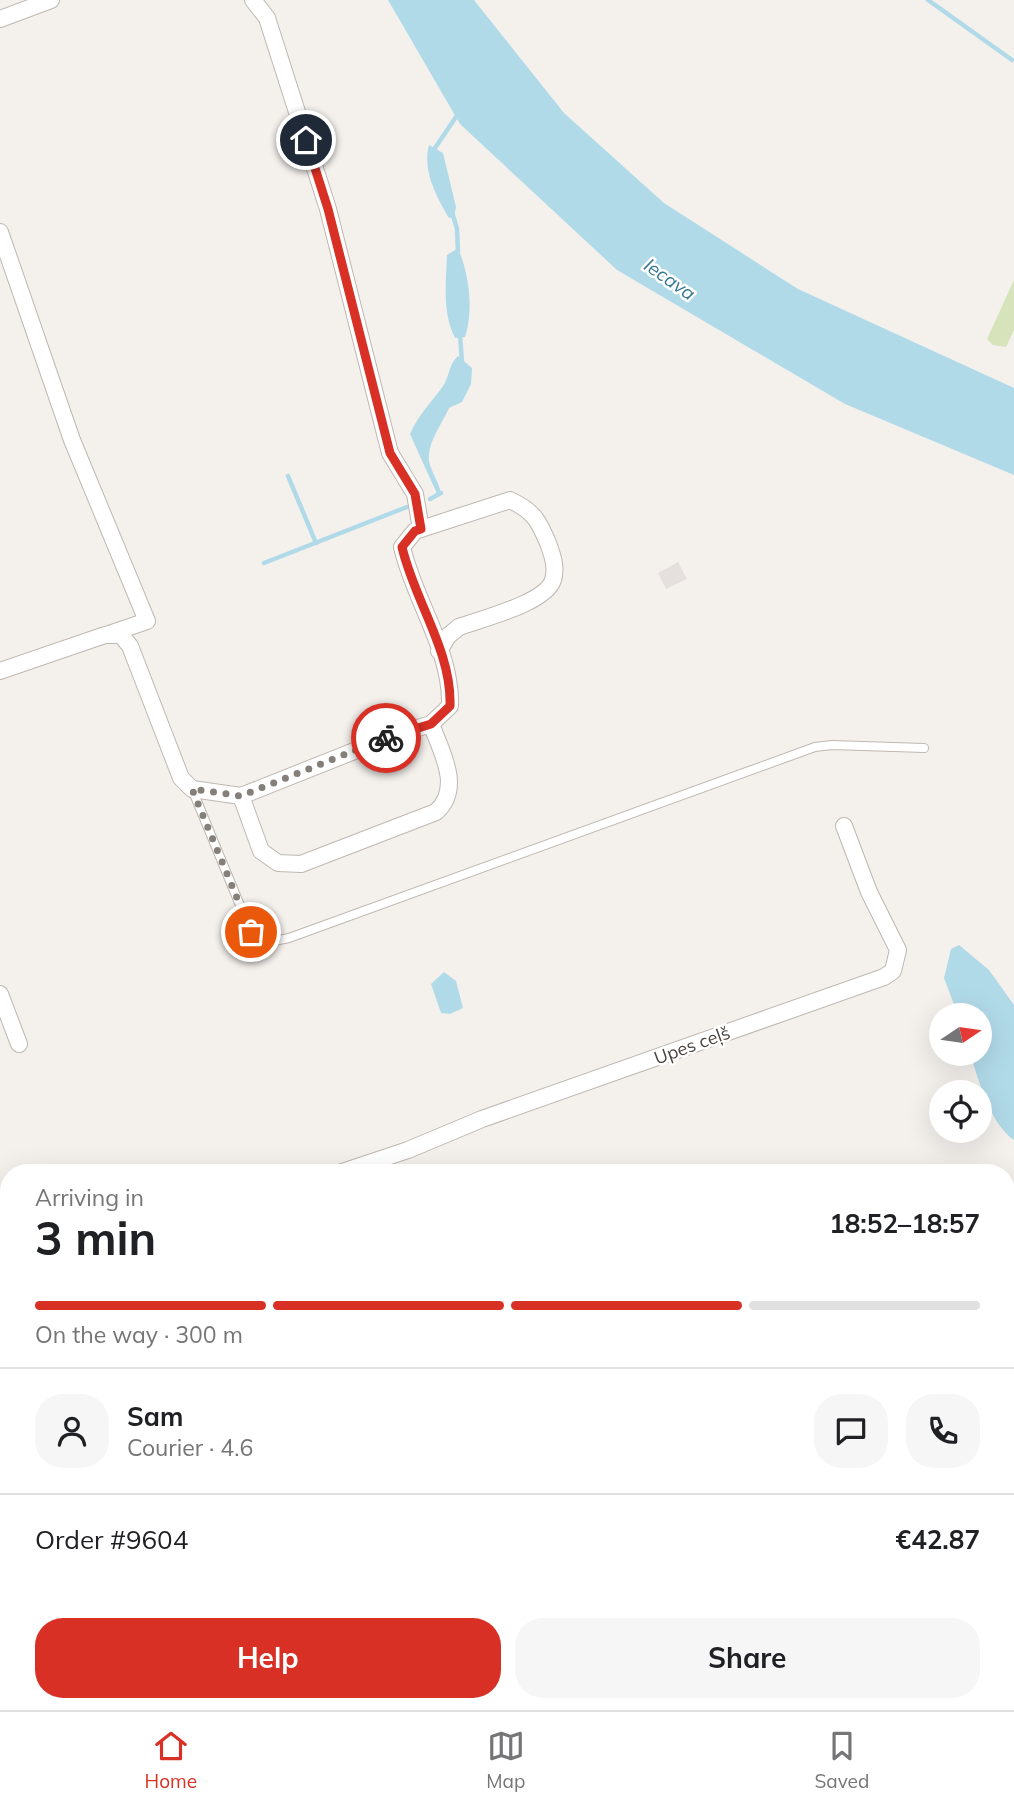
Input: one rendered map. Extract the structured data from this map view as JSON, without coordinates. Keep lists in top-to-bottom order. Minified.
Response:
{"streets":{"street":["Upes ceļš"]},"water":["Iecava"],"north":"right","page":{"heading":["3 min","Arriving in","18:52–18:57"],"panel":["Sam","Courier · 4.6","Order #9604","€42.87"],"bar":"On the way · 300 m","buttons":["Help","Share"],"tabs":["Home","Map","Saved"]}}
